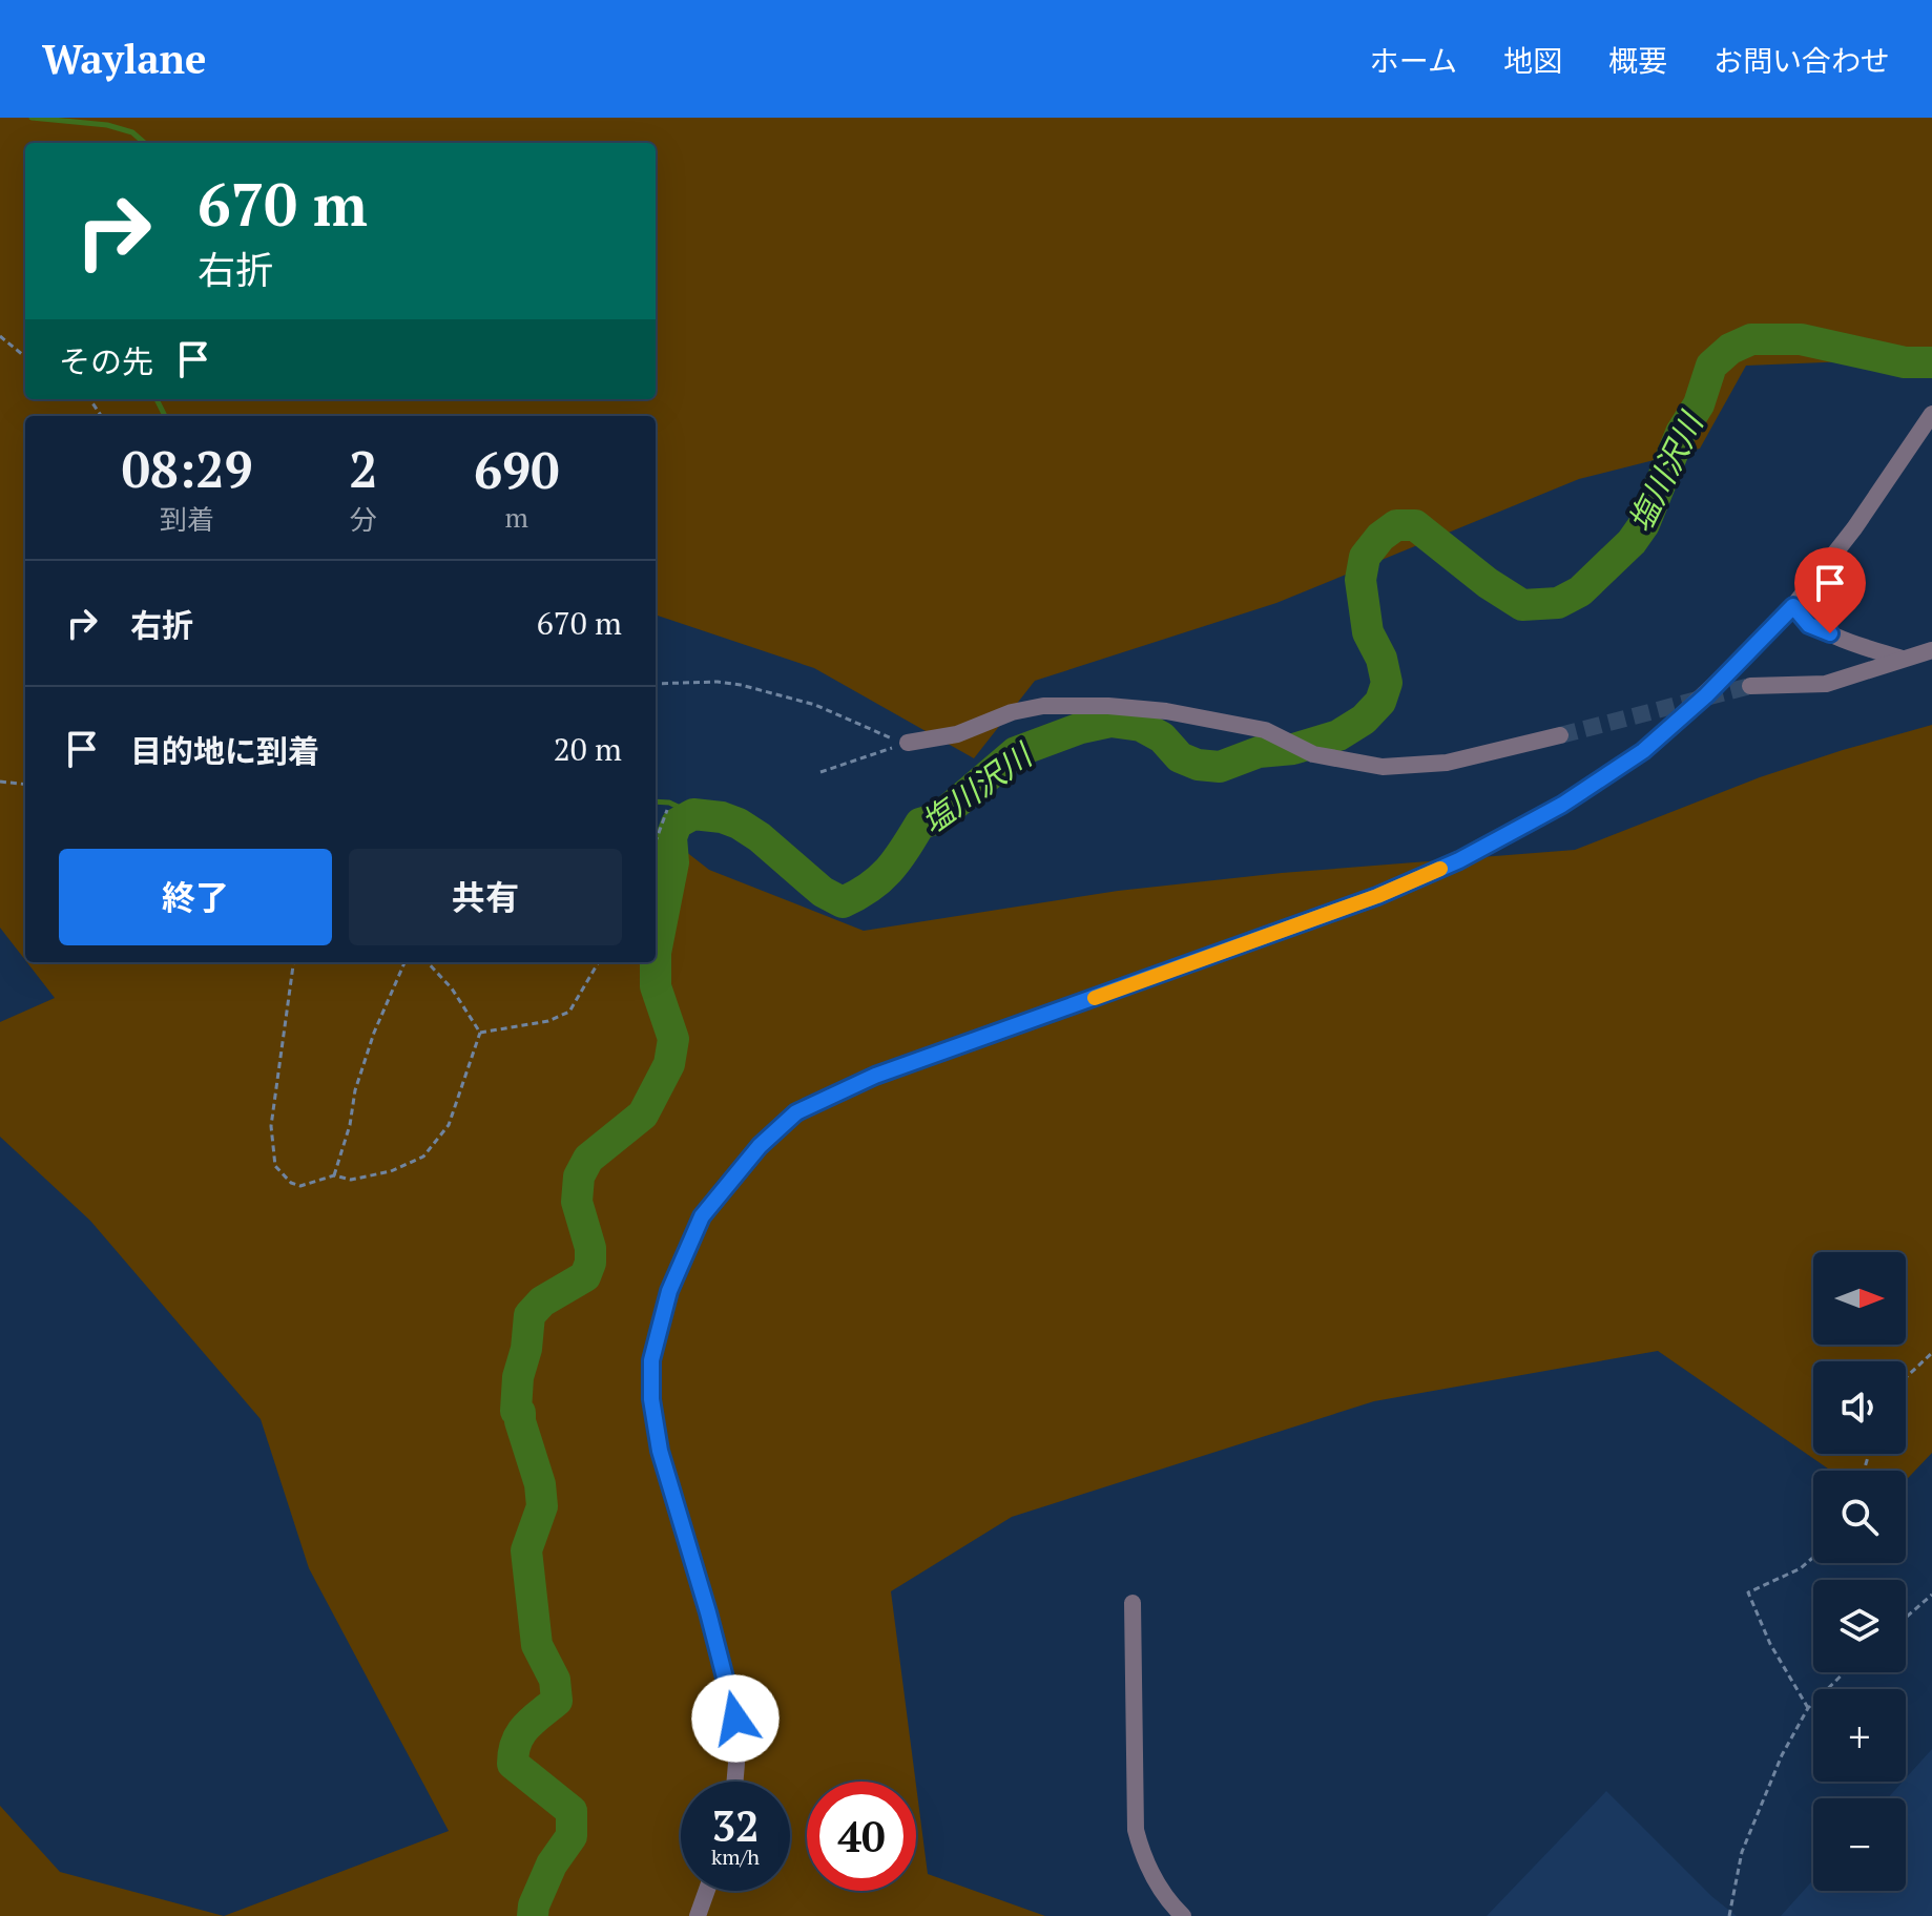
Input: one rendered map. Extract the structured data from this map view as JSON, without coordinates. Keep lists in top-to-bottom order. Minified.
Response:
{"water":["塩川沢川"],"north":"right","page":{"header":"Waylane","nav":["ホーム","地図","概要","お問い合わせ"],"turn":["670 m","右折"],"then":"その先","eta":["08:29","到着","2","分","690","m"],"list":[{"name":"右折","value":"670 m"},{"name":"目的地に到着","value":"20 m"}],"buttons":["終了","共有"],"map_buttons":["+","−"],"speed":"32 km/h","limit":"40"}}
